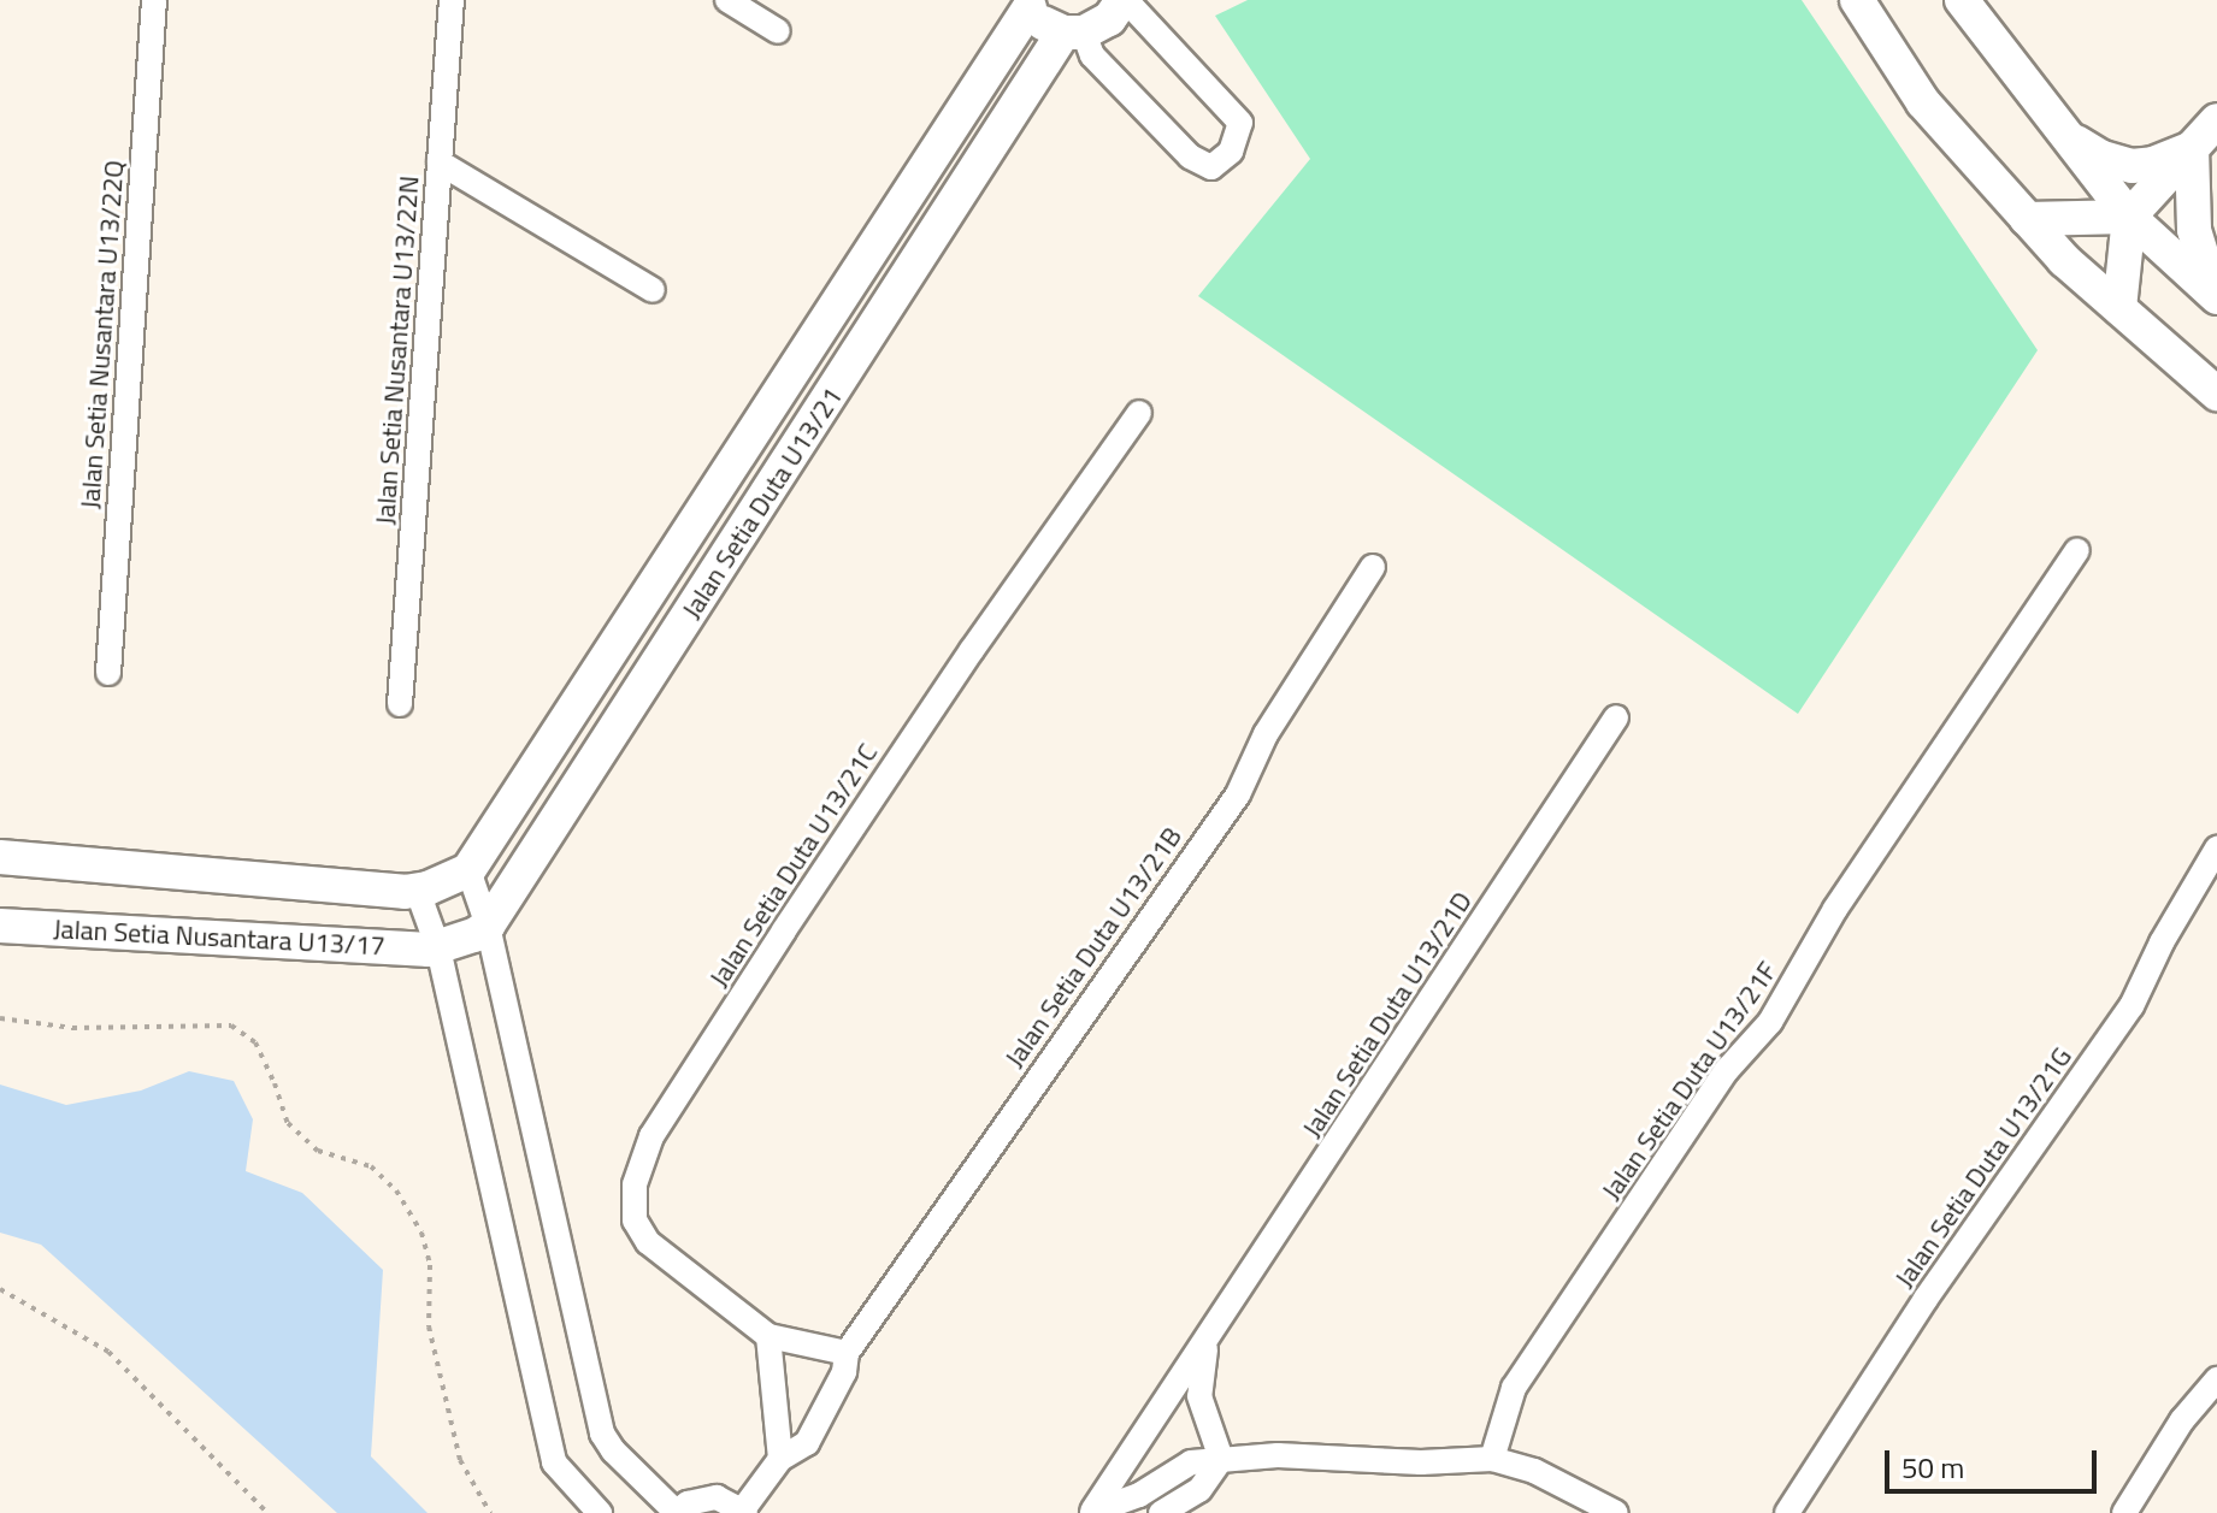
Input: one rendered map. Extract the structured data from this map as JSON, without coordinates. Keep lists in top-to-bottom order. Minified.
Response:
{"streets":{"main road":["Jalan Setia Duta U13/21","Jalan Setia Nusantara U13/17"],"street":["Jalan Setia Nusantara U13/22Q","Jalan Setia Nusantara U13/22N","Jalan Setia Duta U13/21C","Jalan Setia Duta U13/21B","Jalan Setia Duta U13/21D","Jalan Setia Duta U13/21F","Jalan Setia Duta U13/21G"]},"scale_bar":"50 m"}
